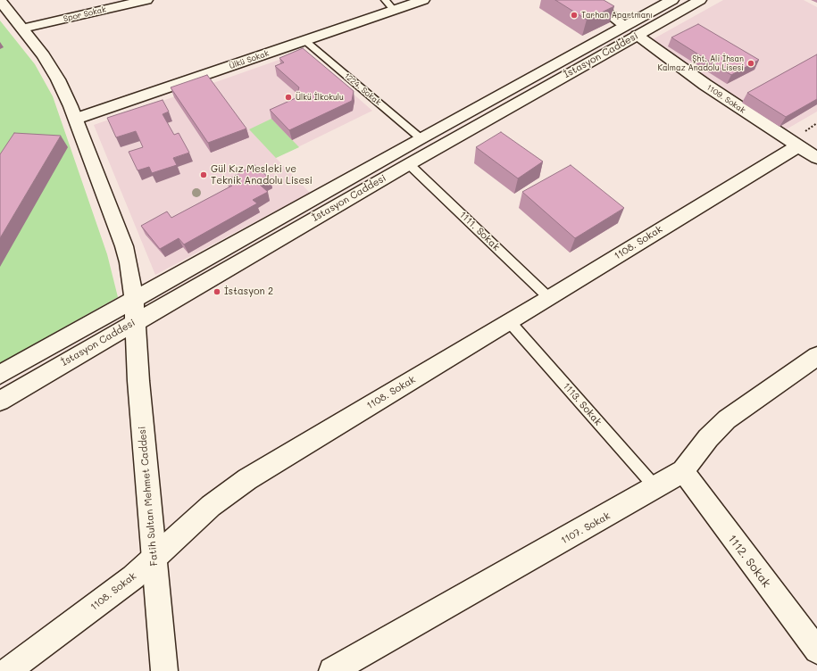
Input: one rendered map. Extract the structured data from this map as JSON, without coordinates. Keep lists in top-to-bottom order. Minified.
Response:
{"streets":{"street":["Spor Sokak","İstasyon Caddesi","Ülkü Sokak","1109. Sokak","1108. Sokak","Fatih Sultan Mehmet Caddesi","1107. Sokak","1112. Sokak"],"lane":["1224. Sokak","1111. Sokak","1113. Sokak"]},"crossings":[["Spor Sokak","Fatih Sultan Mehmet Caddesi"],["İstasyon Caddesi","1224. Sokak"],["İstasyon Caddesi","1109. Sokak"],["İstasyon Caddesi","1111. Sokak"],["İstasyon Caddesi","Fatih Sultan Mehmet Caddesi"],["Ülkü Sokak","1224. Sokak"],["Ülkü Sokak","Fatih Sultan Mehmet Caddesi"],["1109. Sokak","1108. Sokak"],["1111. Sokak","1108. Sokak"],["1108. Sokak","1113. Sokak"],["1108. Sokak","Fatih Sultan Mehmet Caddesi"],["1113. Sokak","1107. Sokak"],["1107. Sokak","1112. Sokak"]],"places":["Tarhan Apartmanı","Şht. Ali İhsan Kalmaz Anadolu Lisesi","Ülkü İlkokulu","Gül Kız Mesleki ve Teknik Anadolu Lisesi","İstasyon 2"]}
